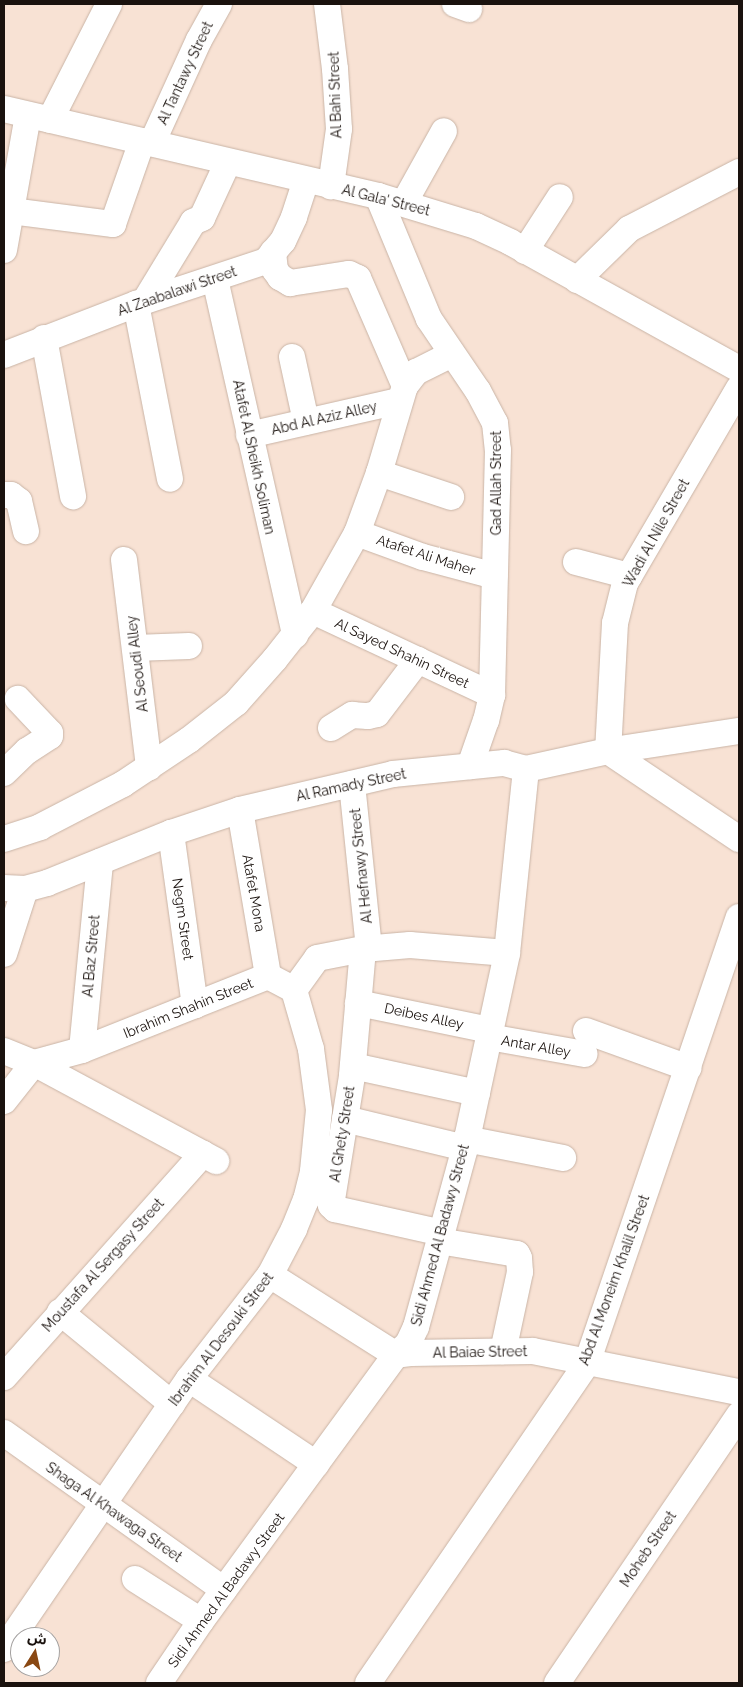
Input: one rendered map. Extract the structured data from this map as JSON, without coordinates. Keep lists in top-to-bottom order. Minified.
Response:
{"streets":{"street":["Al Tantawy Street","Al Bahi Street","Al Gala' Street","Al Zaabalawi Street","Abd Al Aziz Alley","Atafet Al Sheikh Soliman","Gad Allah Street","Wadi Al Nile Street","Atafet Ali Maher","Al Sayed Shahin Street","Al Seoudi Alley","Al Ramady Street","Al Hefnawy Street","Atafet Mona","Negm Street","Al Baz Street","Ibrahim Shahin Street","Deibes Alley","Antar Alley","Al Ghety Street","Sidi Ahmed Al Badawy Street","Moustafa Al Sergasy Street","Abd Al Moneim Khalil Street","Ibrahim Al Desouki Street","Al Baiae Street","Shaga Al Khawaga Street","Moheb Street"]},"crossings":[["Al Tantawy Street","Al Gala' Street"],["Al Bahi Street","Al Gala' Street"],["Al Gala' Street","Al Zaabalawi Street"],["Al Gala' Street","Gad Allah Street"],["Al Zaabalawi Street","Atafet Al Sheikh Soliman"],["Abd Al Aziz Alley","Atafet Al Sheikh Soliman"],["Gad Allah Street","Atafet Ali Maher"],["Gad Allah Street","Al Sayed Shahin Street"],["Gad Allah Street","Al Ramady Street"],["Wadi Al Nile Street","Al Ramady Street"],["Al Ramady Street","Al Hefnawy Street"],["Al Ramady Street","Atafet Mona"],["Al Ramady Street","Negm Street"],["Al Ramady Street","Al Baz Street"],["Al Ramady Street","Sidi Ahmed Al Badawy Street"],["Al Hefnawy Street","Al Ghety Street"],["Atafet Mona","Ibrahim Shahin Street"],["Negm Street","Ibrahim Shahin Street"],["Al Baz Street","Ibrahim Shahin Street"],["Ibrahim Shahin Street","Moustafa Al Sergasy Street"],["Ibrahim Shahin Street","Ibrahim Al Desouki Street"],["Deibes Alley","Antar Alley"],["Deibes Alley","Al Ghety Street"],["Deibes Alley","Sidi Ahmed Al Badawy Street"],["Antar Alley","Sidi Ahmed Al Badawy Street"],["Antar Alley","Abd Al Moneim Khalil Street"],["Al Ghety Street","Sidi Ahmed Al Badawy Street"],["Sidi Ahmed Al Badawy Street","Al Baiae Street"],["Sidi Ahmed Al Badawy Street","Shaga Al Khawaga Street"],["Abd Al Moneim Khalil Street","Al Baiae Street"],["Ibrahim Al Desouki Street","Shaga Al Khawaga Street"]],"north":"top"}
